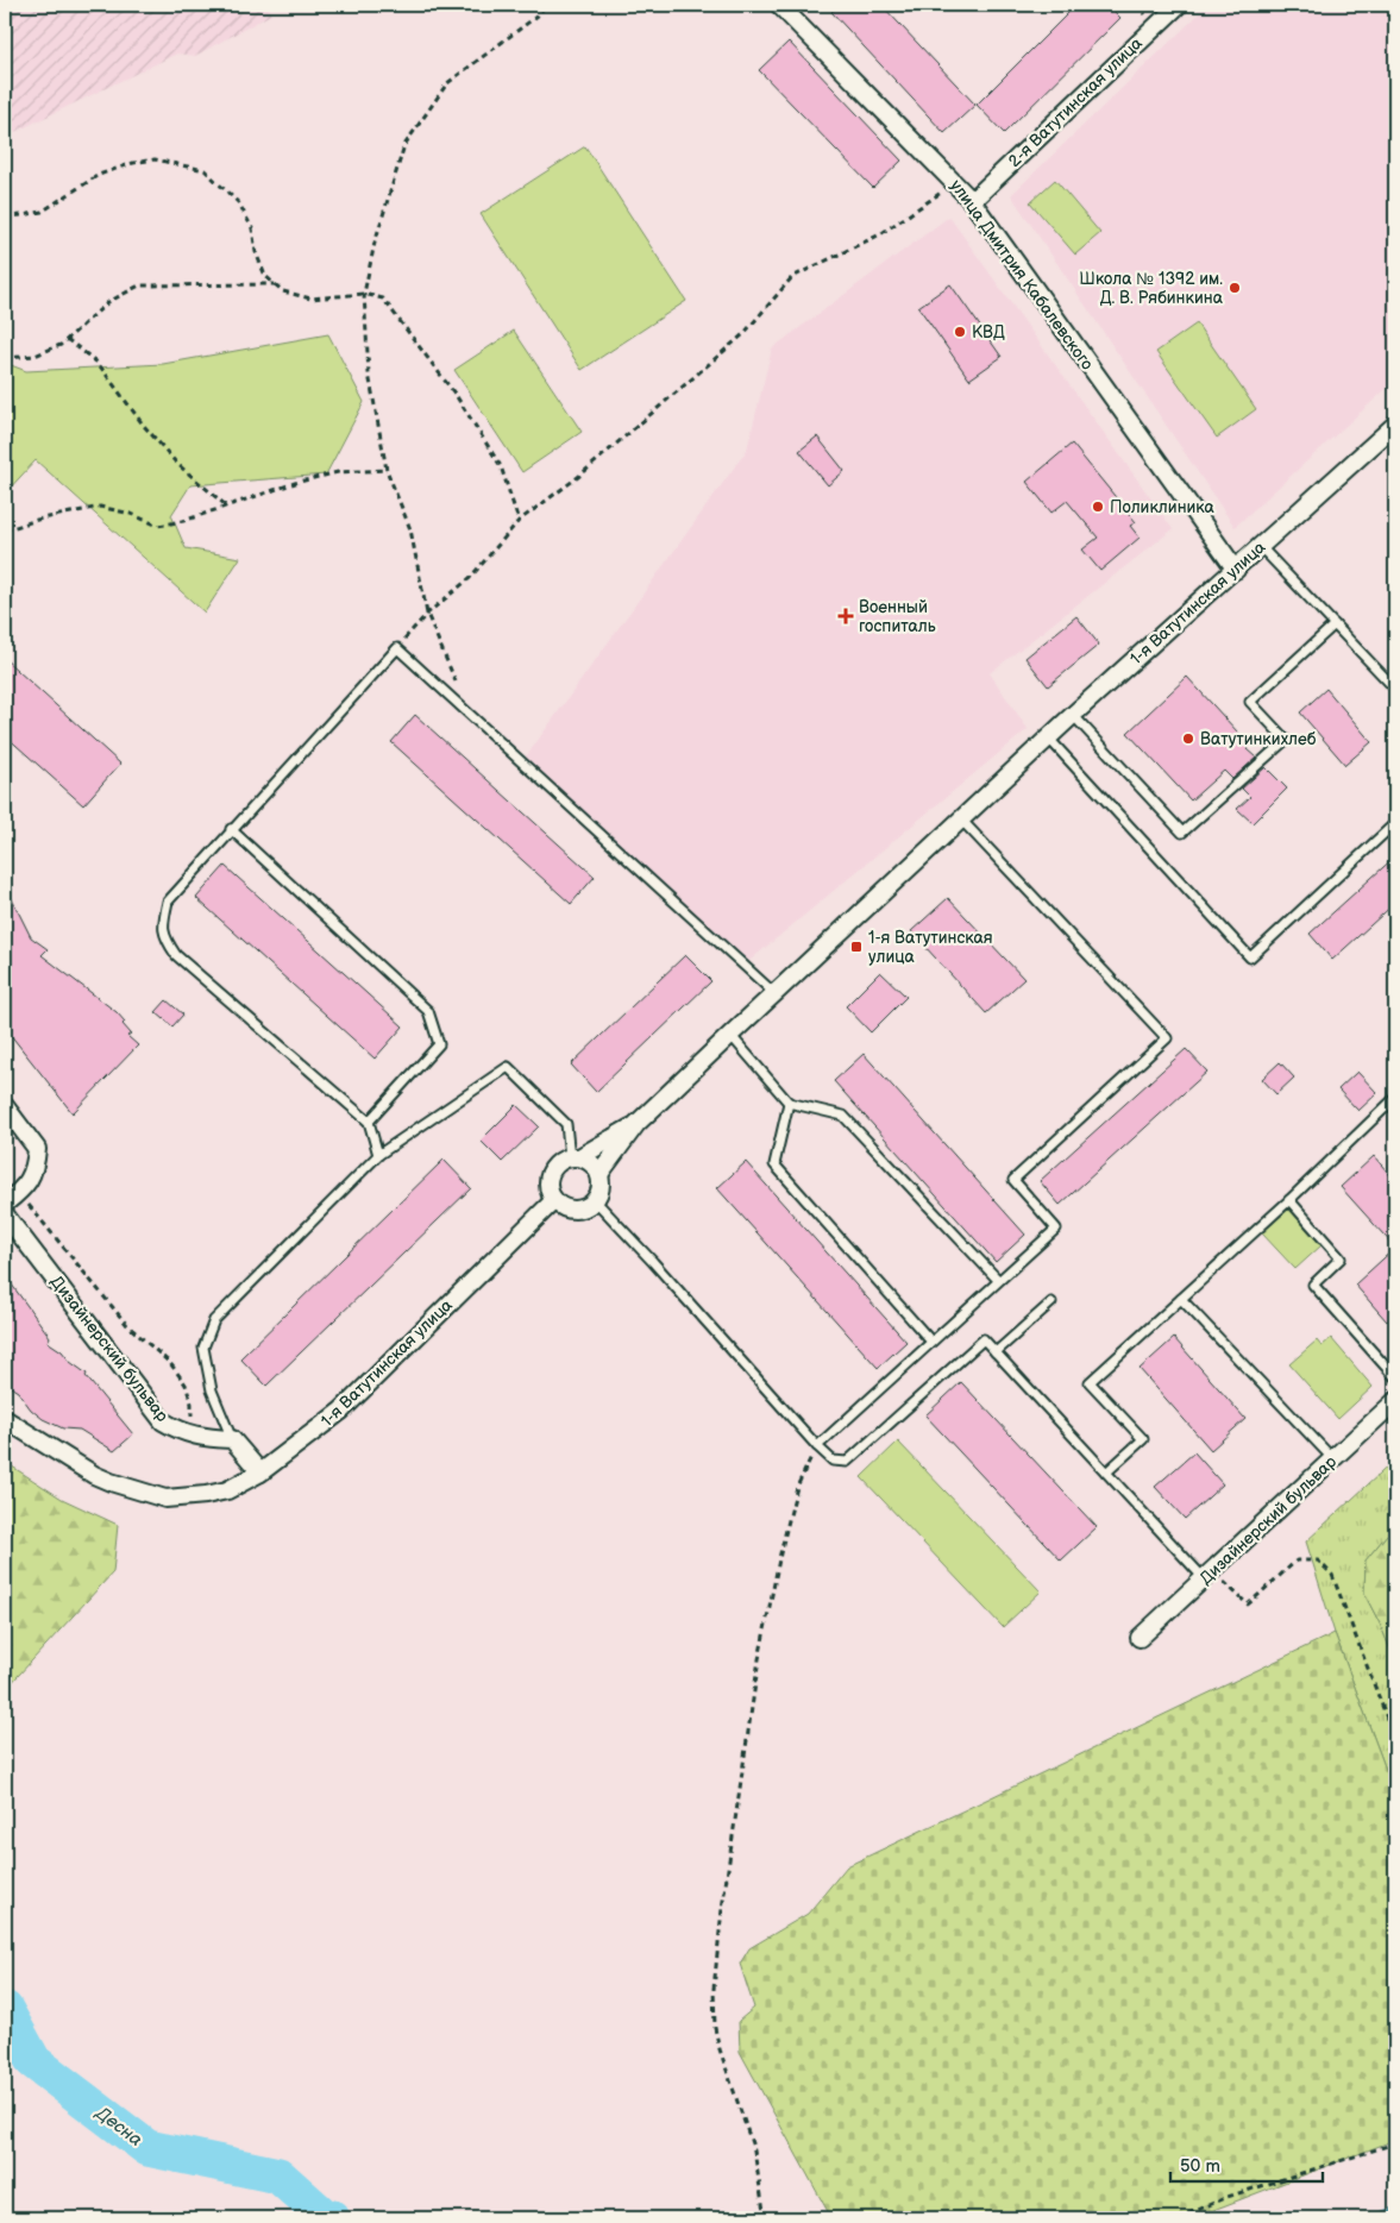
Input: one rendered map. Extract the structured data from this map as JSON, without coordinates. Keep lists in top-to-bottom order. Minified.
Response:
{"streets":{"street":["2-я Ватутинская улица","улица Дмитрия Кабалевского","1-я Ватутинская улица","Дизайнерский бульвар"]},"crossings":[["2-я Ватутинская улица","улица Дмитрия Кабалевского"],["улица Дмитрия Кабалевского","1-я Ватутинская улица"]],"water":["Десна"],"places":{"other":["Школа № 1392 им. Д. В. Рябинкина","КВД","Поликлиника","Ватутинкихлеб"],"health":["Военный госпиталь"],"transit":["1-я Ватутинская улица"]},"scale_bar":"50 m"}
